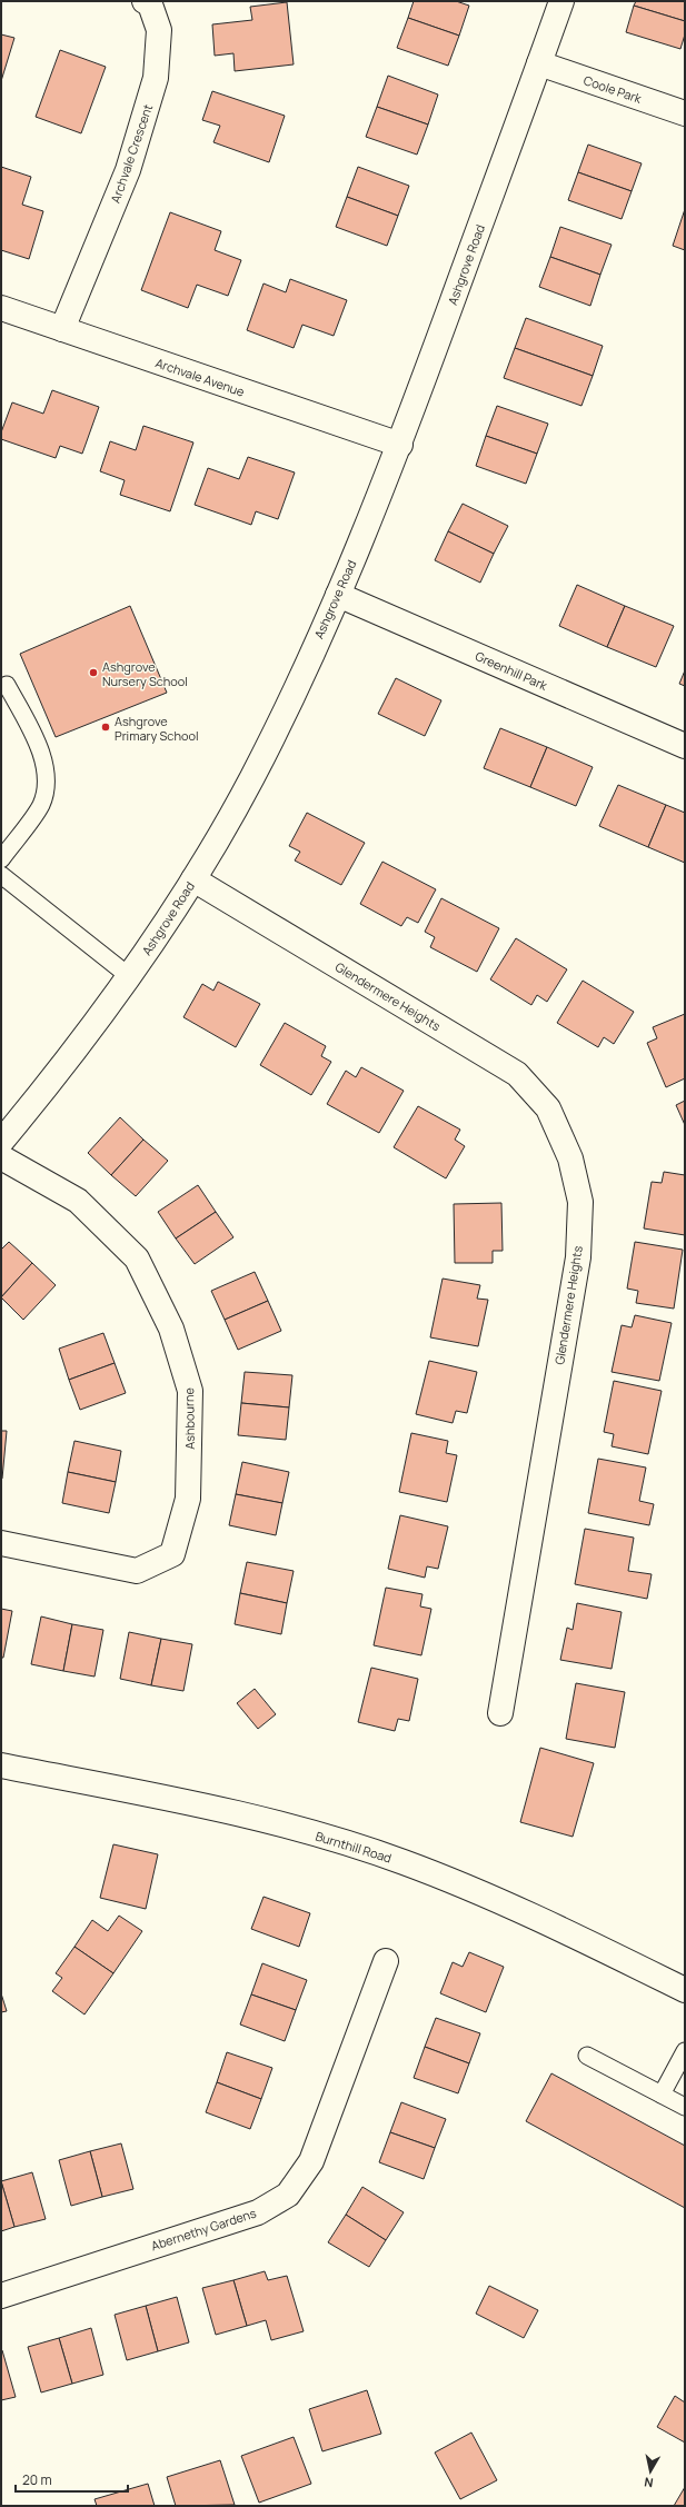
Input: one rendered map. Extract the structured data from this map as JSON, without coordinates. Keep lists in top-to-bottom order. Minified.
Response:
{"streets":{"street":["Coole Park","Archvale Crescent","Ashgrove Road","Archvale Avenue","Greenhill Park","Glendermere Heights","Ashbourne","Burnthill Road","Abernethy Gardens"]},"crossings":[["Coole Park","Ashgrove Road"],["Archvale Crescent","Archvale Avenue"],["Ashgrove Road","Archvale Avenue"],["Ashgrove Road","Greenhill Park"],["Ashgrove Road","Glendermere Heights"]],"places":["Ashgrove Nursery School","Ashgrove Primary School"],"scale_bar":"20 m","north":"bottom"}
